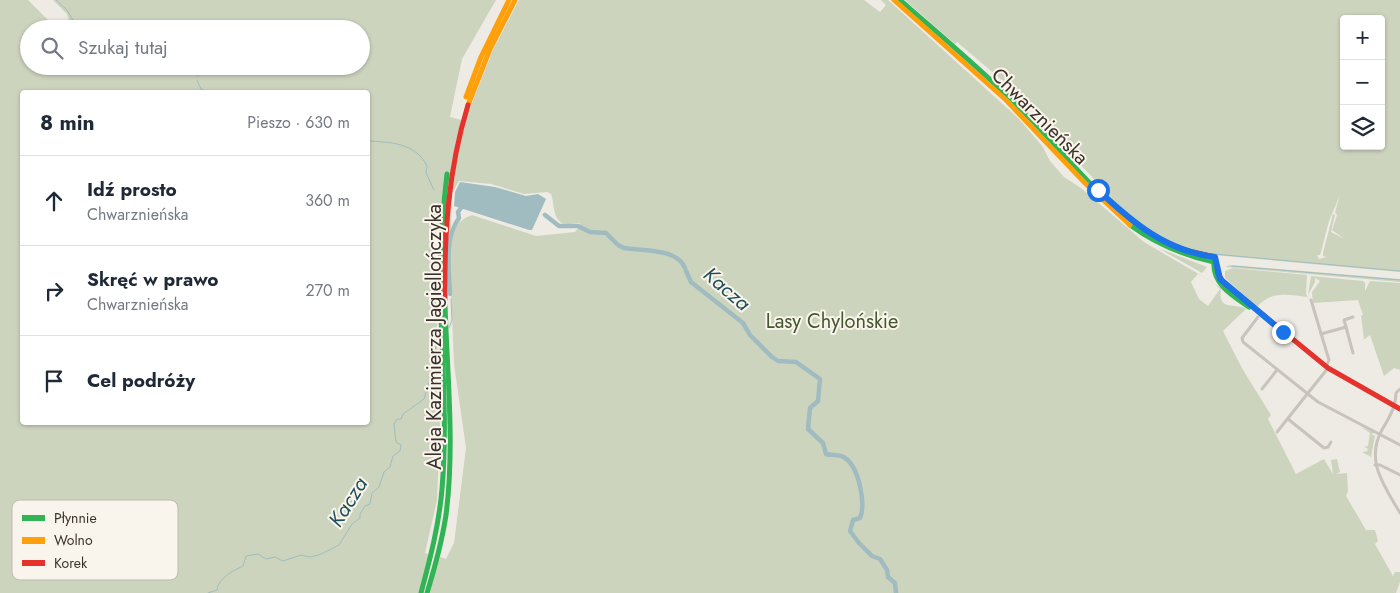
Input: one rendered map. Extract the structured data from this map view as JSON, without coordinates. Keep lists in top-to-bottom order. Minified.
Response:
{"streets":{"main road":["Chwarznieńska","Aleja Kazimierza Jagiellończyka"]},"water":["Kacza"],"parks":["Lasy Chylońskie"],"legend":["Płynnie","Wolno","Korek"],"page":{"map_buttons":["+","−"],"search":"Szukaj tutaj","heading":["8 min","Pieszo · 630 m"],"list":[["Idź prosto","Chwarznieńska","360 m"],["Skręć w prawo","Chwarznieńska","270 m"],"Cel podróży"]}}
